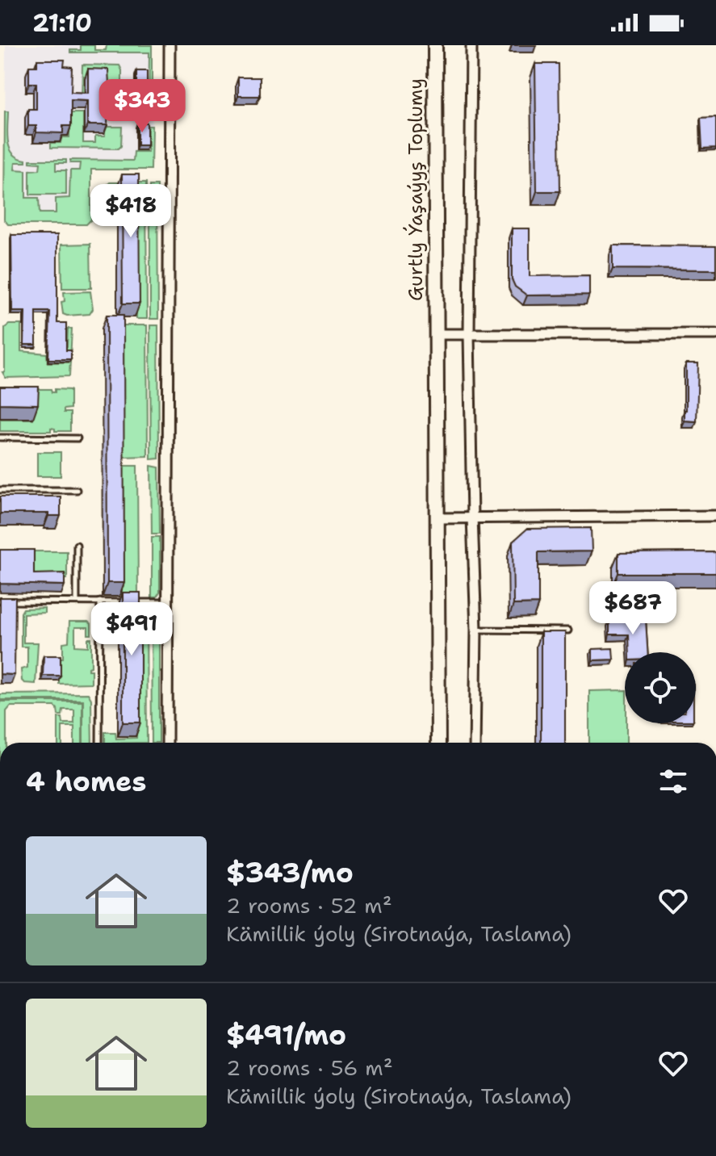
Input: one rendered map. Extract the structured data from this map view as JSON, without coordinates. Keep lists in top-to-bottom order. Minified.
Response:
{"streets":{"street":["Gurtly Ýaşaýyş Toplumy"]},"page":{"status":"21:10","price":["$343","$418","$687","$491"],"heading":"4 homes","list":[{"name":"$343/mo","note":"2 rooms · 52 m² · Kämillik ýoly (Sirotnaýa, Taslama)"},{"name":"$491/mo","note":"2 rooms · 56 m² · Kämillik ýoly (Sirotnaýa, Taslama)"}]}}
